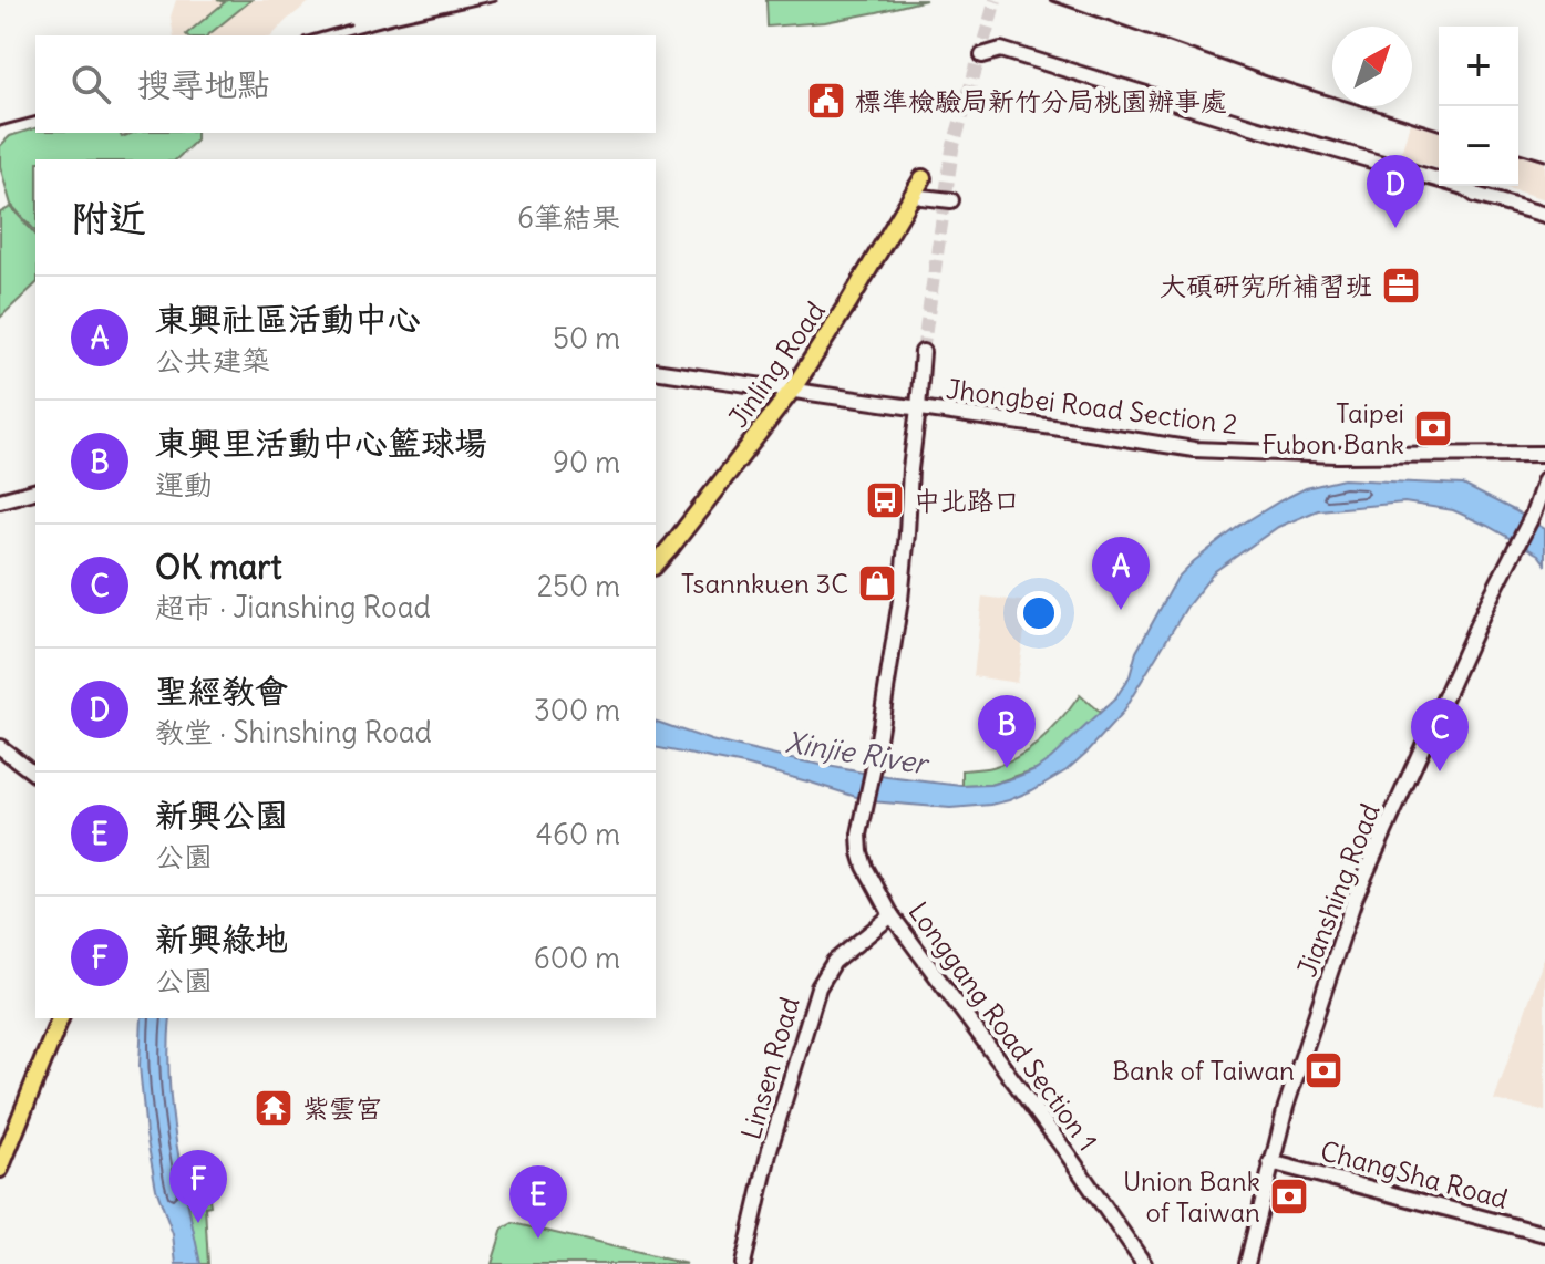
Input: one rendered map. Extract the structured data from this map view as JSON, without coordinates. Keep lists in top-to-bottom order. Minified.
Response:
{"streets":{"main road":["Jinling Road"],"street":["Jhongbei Road Section 2","Jianshing Road","Longgang Road Section 1","Linsen Road","ChangSha Road"]},"crossings":[["Jinling Road","Jhongbei Road Section 2"],["Jhongbei Road Section 2","Longgang Road Section 1"],["Jianshing Road","ChangSha Road"],["Longgang Road Section 1","Linsen Road"]],"water":["Xinjie River"],"places":{"public building":["標準檢驗局新竹分局桃園辦事處"],"office":["大碩研究所補習班"],"bank":["Taipei Fubon Bank","Bank of Taiwan","Union Bank of Taiwan"],"bus stop":["中北路口"],"shop":["Tsannkuen 3C"],"temple":["紫雲宮"]},"north":"top right","page":{"map_buttons":["+","−"],"search":"搜尋地點","pins":["D","A","B","C","F","E"],"heading":["附近","6筆結果"],"list":[{"mark":"A","name":"東興社區活動中心","note":"公共建築","value":"50 m"},{"mark":"B","name":"東興里活動中心籃球場","note":"運動","value":"90 m"},{"mark":"C","name":"OK mart","note":"超市 · Jianshing Road","value":"250 m"},{"mark":"D","name":"聖經教會","note":"教堂 · Shinshing Road","value":"300 m"},{"mark":"E","name":"新興公園","note":"公園","value":"460 m"},{"mark":"F","name":"新興綠地","note":"公園","value":"600 m"}]}}
